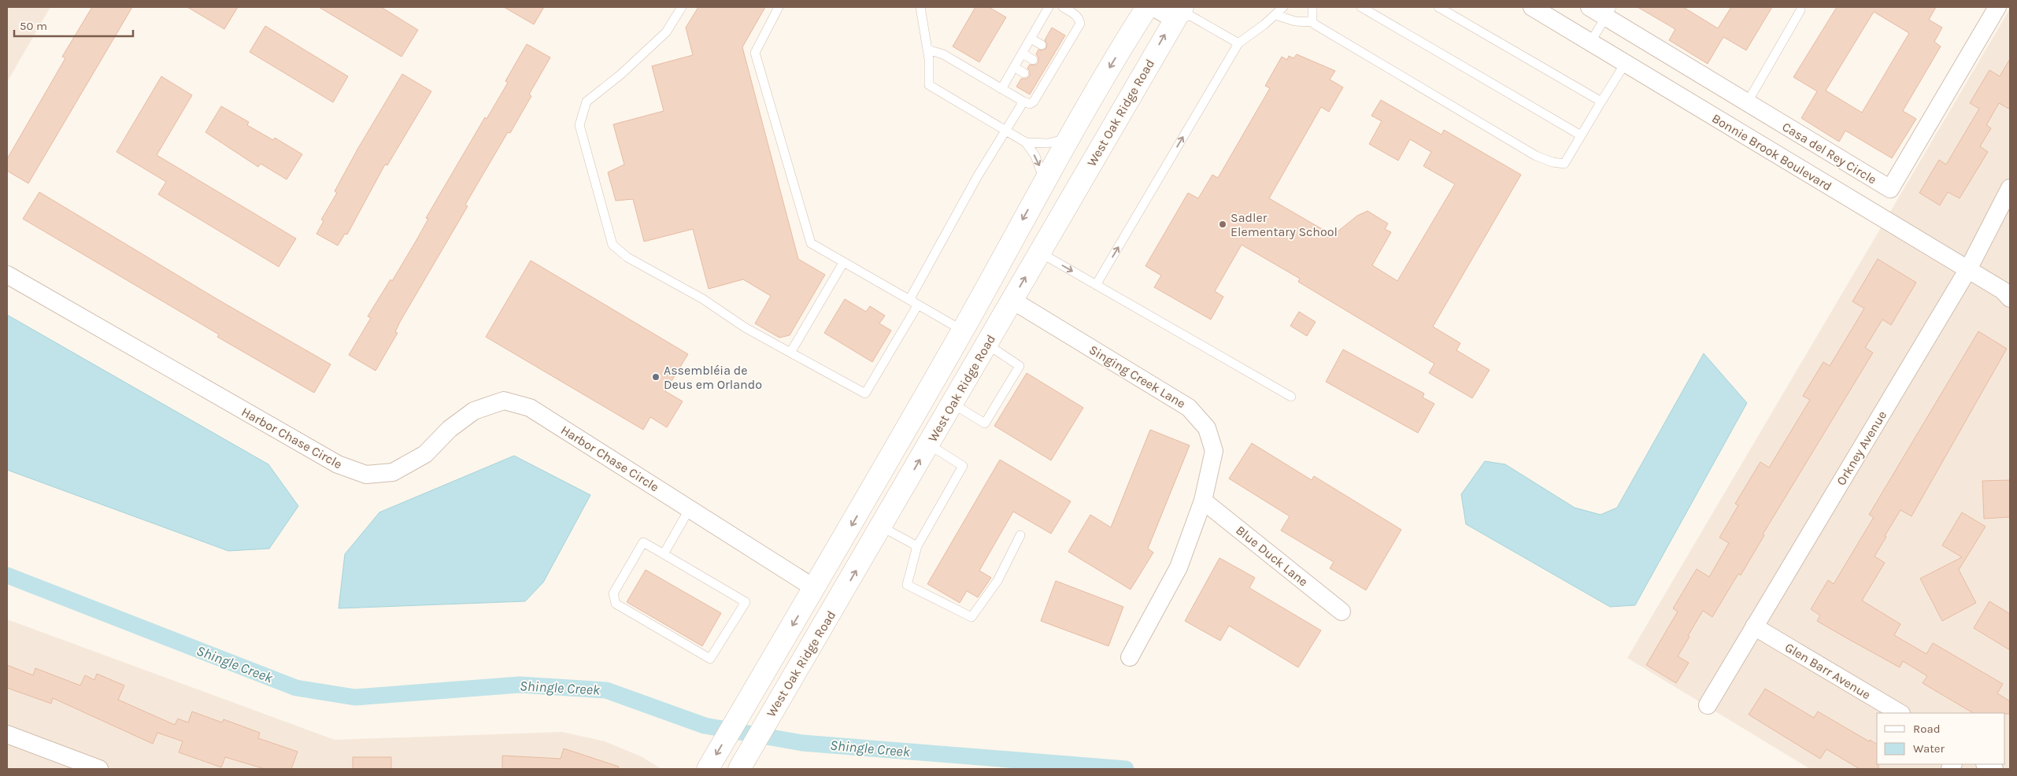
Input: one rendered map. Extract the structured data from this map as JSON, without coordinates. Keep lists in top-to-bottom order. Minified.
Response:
{"streets":{"street":["West Oak Ridge Road","Bonnie Brook Boulevard","Casa del Rey Circle","Singing Creek Lane","Harbor Chase Circle","Orkney Avenue","Blue Duck Lane","Glen Barr Avenue"]},"crossings":[["West Oak Ridge Road","Singing Creek Lane"],["West Oak Ridge Road","Harbor Chase Circle"],["Bonnie Brook Boulevard","Orkney Avenue"],["Singing Creek Lane","Blue Duck Lane"],["Orkney Avenue","Glen Barr Avenue"]],"water":["Shingle Creek"],"places":["Sadler Elementary School","Assembléia de Deus em Orlando"],"legend":["Road","Water"],"scale_bar":"50 m"}
